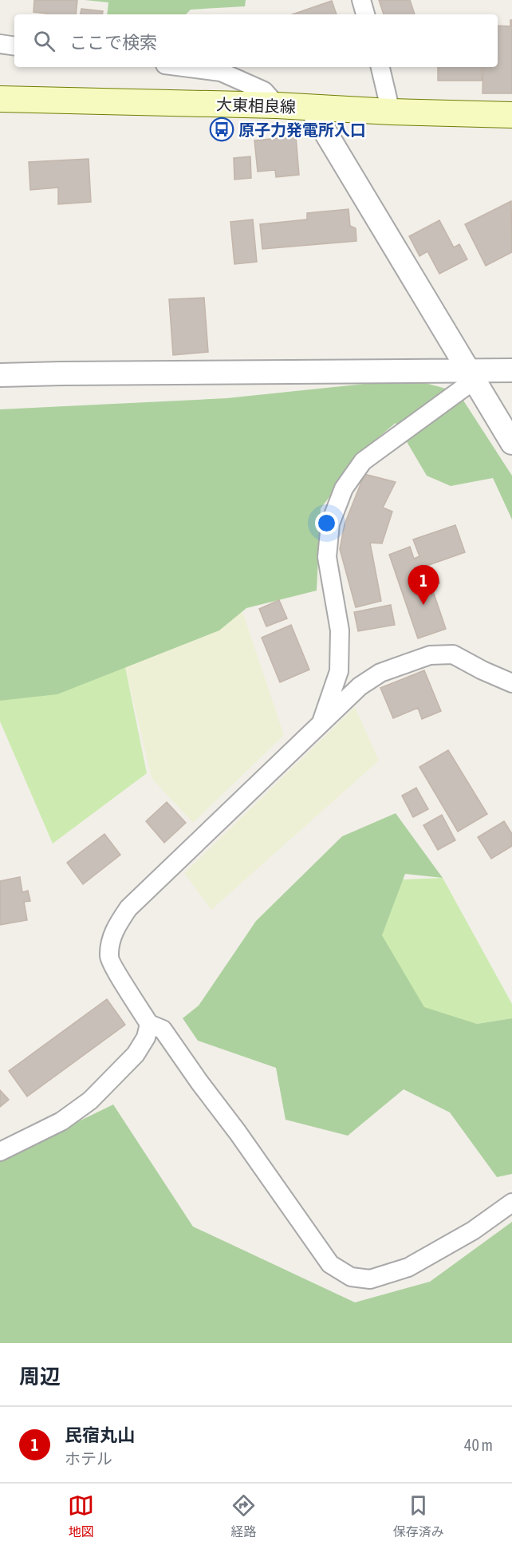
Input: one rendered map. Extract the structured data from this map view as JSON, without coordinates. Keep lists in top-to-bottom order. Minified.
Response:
{"streets":{"main road":["大東相良線"]},"places":{"bus stop":["原子力発電所入口"]},"page":{"search":"ここで検索","pins":"1","heading":"周辺","list":[{"mark":"1","name":"民宿丸山","note":"ホテル","value":"40 m"}],"nav":["地図","経路","保存済み"]}}
